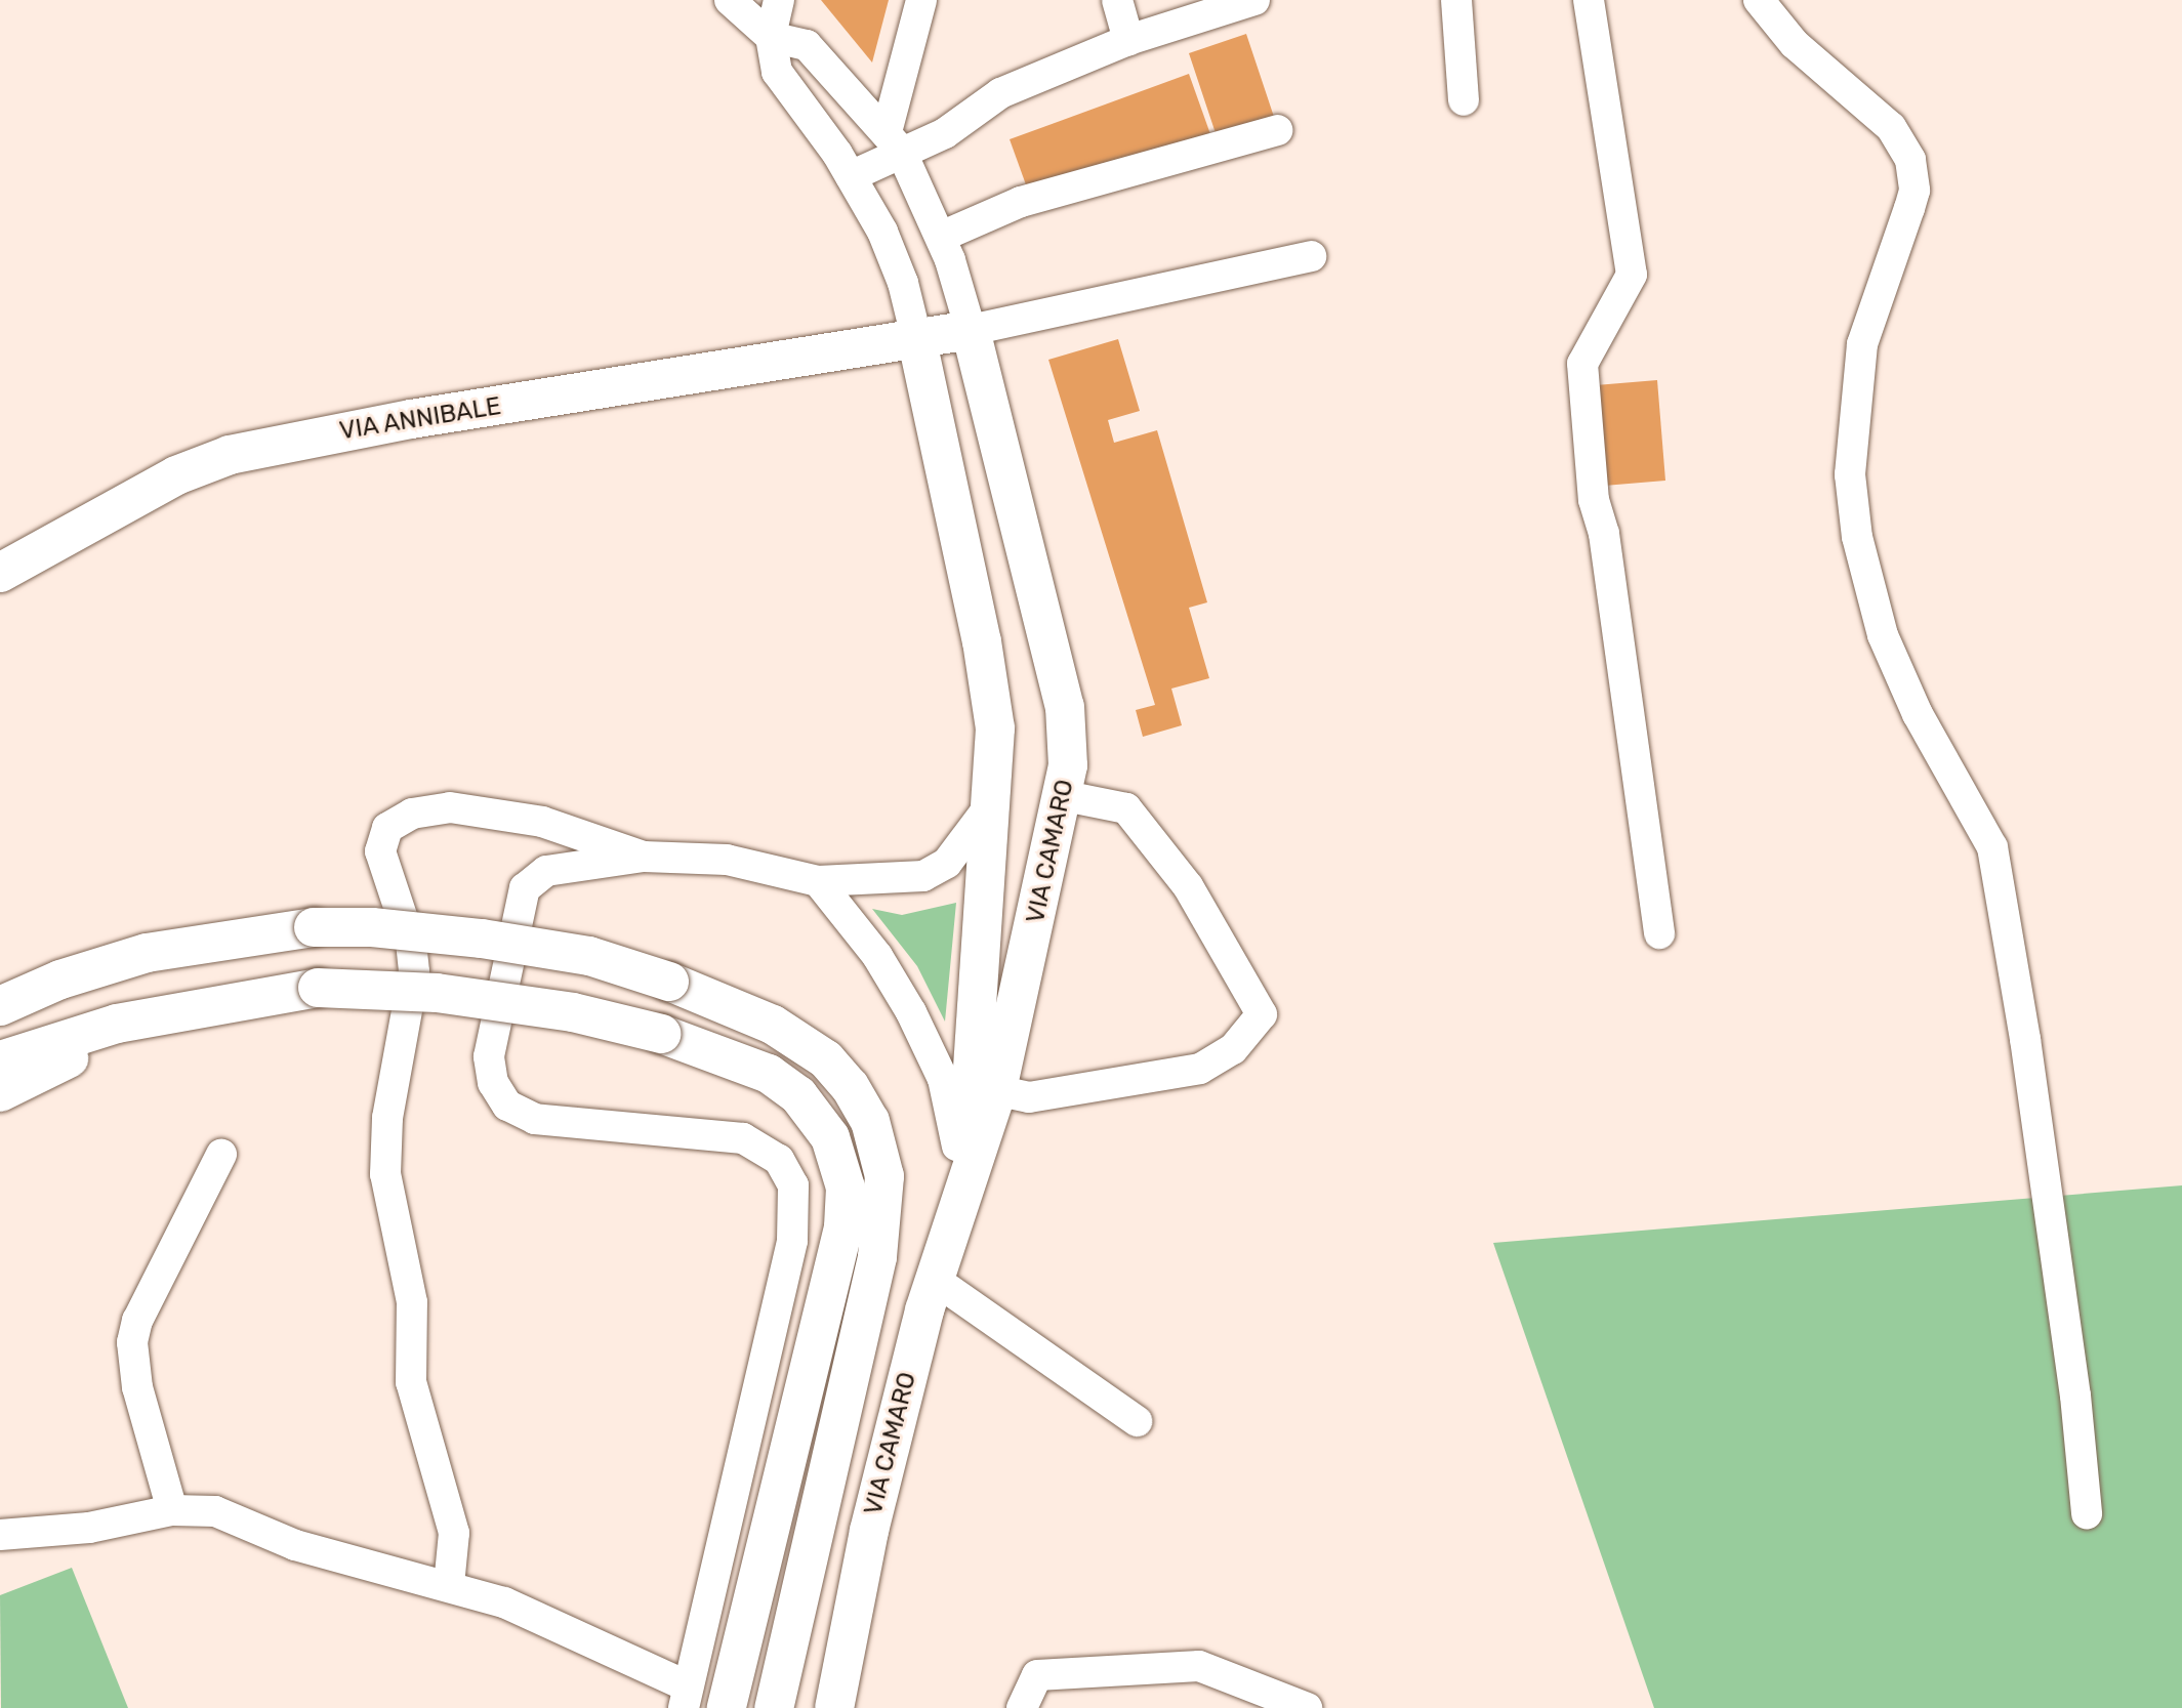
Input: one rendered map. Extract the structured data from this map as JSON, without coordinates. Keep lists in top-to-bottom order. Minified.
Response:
{"streets":{"main road":["VIA ANNIBALE","VIA CAMARO"]},"crossings":[["VIA ANNIBALE","VIA CAMARO"]]}
